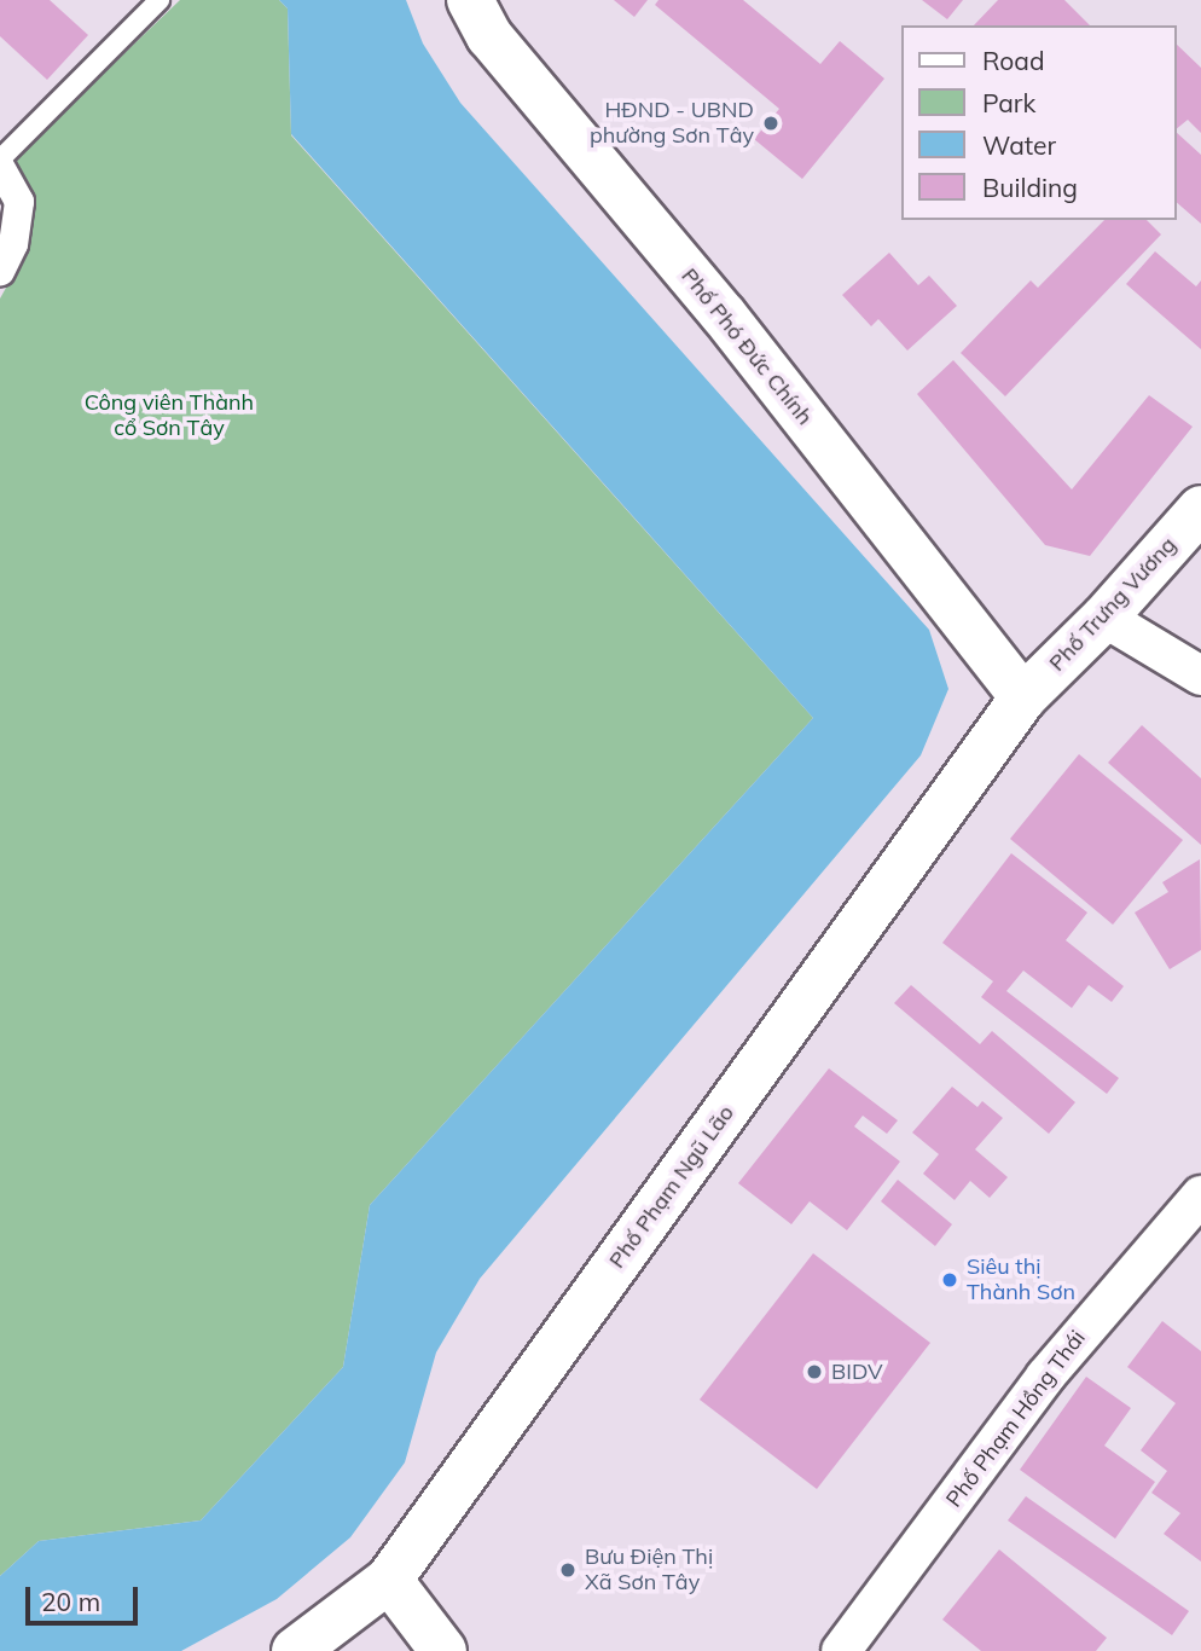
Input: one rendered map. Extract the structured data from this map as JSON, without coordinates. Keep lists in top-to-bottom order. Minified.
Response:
{"streets":{"main road":["Phố Phó Đức Chính","Phố Trưng Vương","Phố Phạm Ngũ Lão"],"street":["Phố Phạm Hồng Thái"]},"crossings":[["Phố Phó Đức Chính","Phố Trưng Vương"],["Phố Phó Đức Chính","Phố Phạm Ngũ Lão"],["Phố Trưng Vương","Phố Phạm Ngũ Lão"]],"parks":["Công viên Thành cổ Sơn Tây"],"places":["HĐND - UBND phường Sơn Tây","Siêu thị Thành Sơn","BIDV","Bưu Điện Thị Xã Sơn Tây"],"legend":["Road","Park","Water","Building"],"scale_bar":"20 m"}
